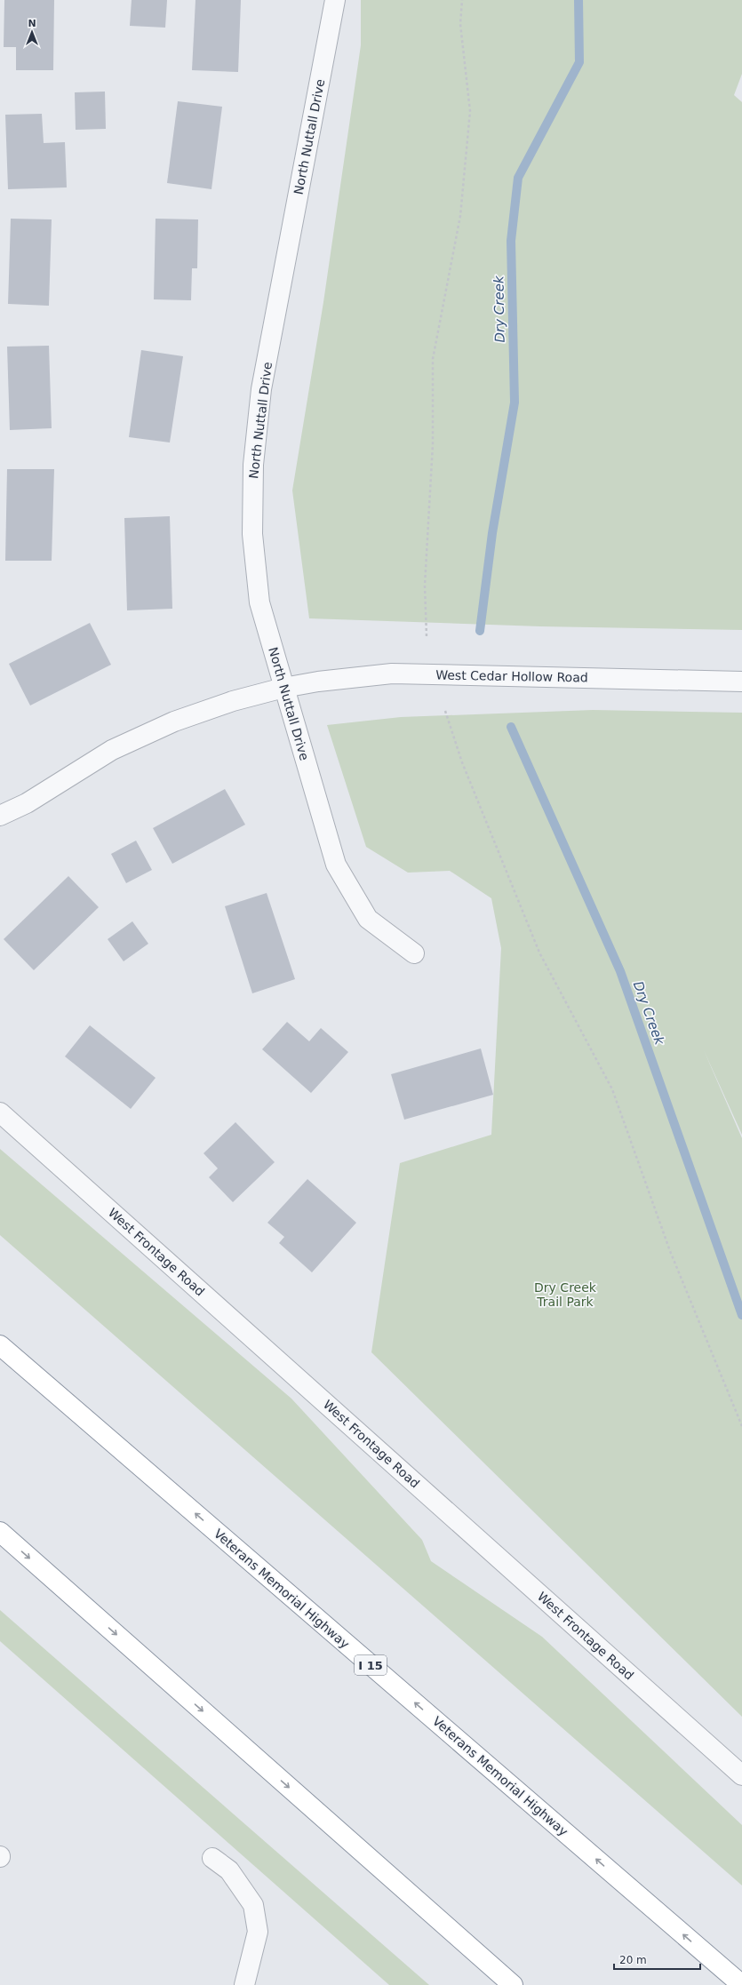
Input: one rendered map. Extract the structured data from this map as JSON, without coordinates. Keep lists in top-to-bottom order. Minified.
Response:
{"streets":{"highway":["Veterans Memorial Highway","I 15"],"street":["North Nuttall Drive","West Cedar Hollow Road","West Frontage Road"]},"crossings":[["North Nuttall Drive","West Cedar Hollow Road"]],"water":["Dry Creek"],"parks":["Dry Creek Trail Park"],"scale_bar":"20 m","north":"top"}
